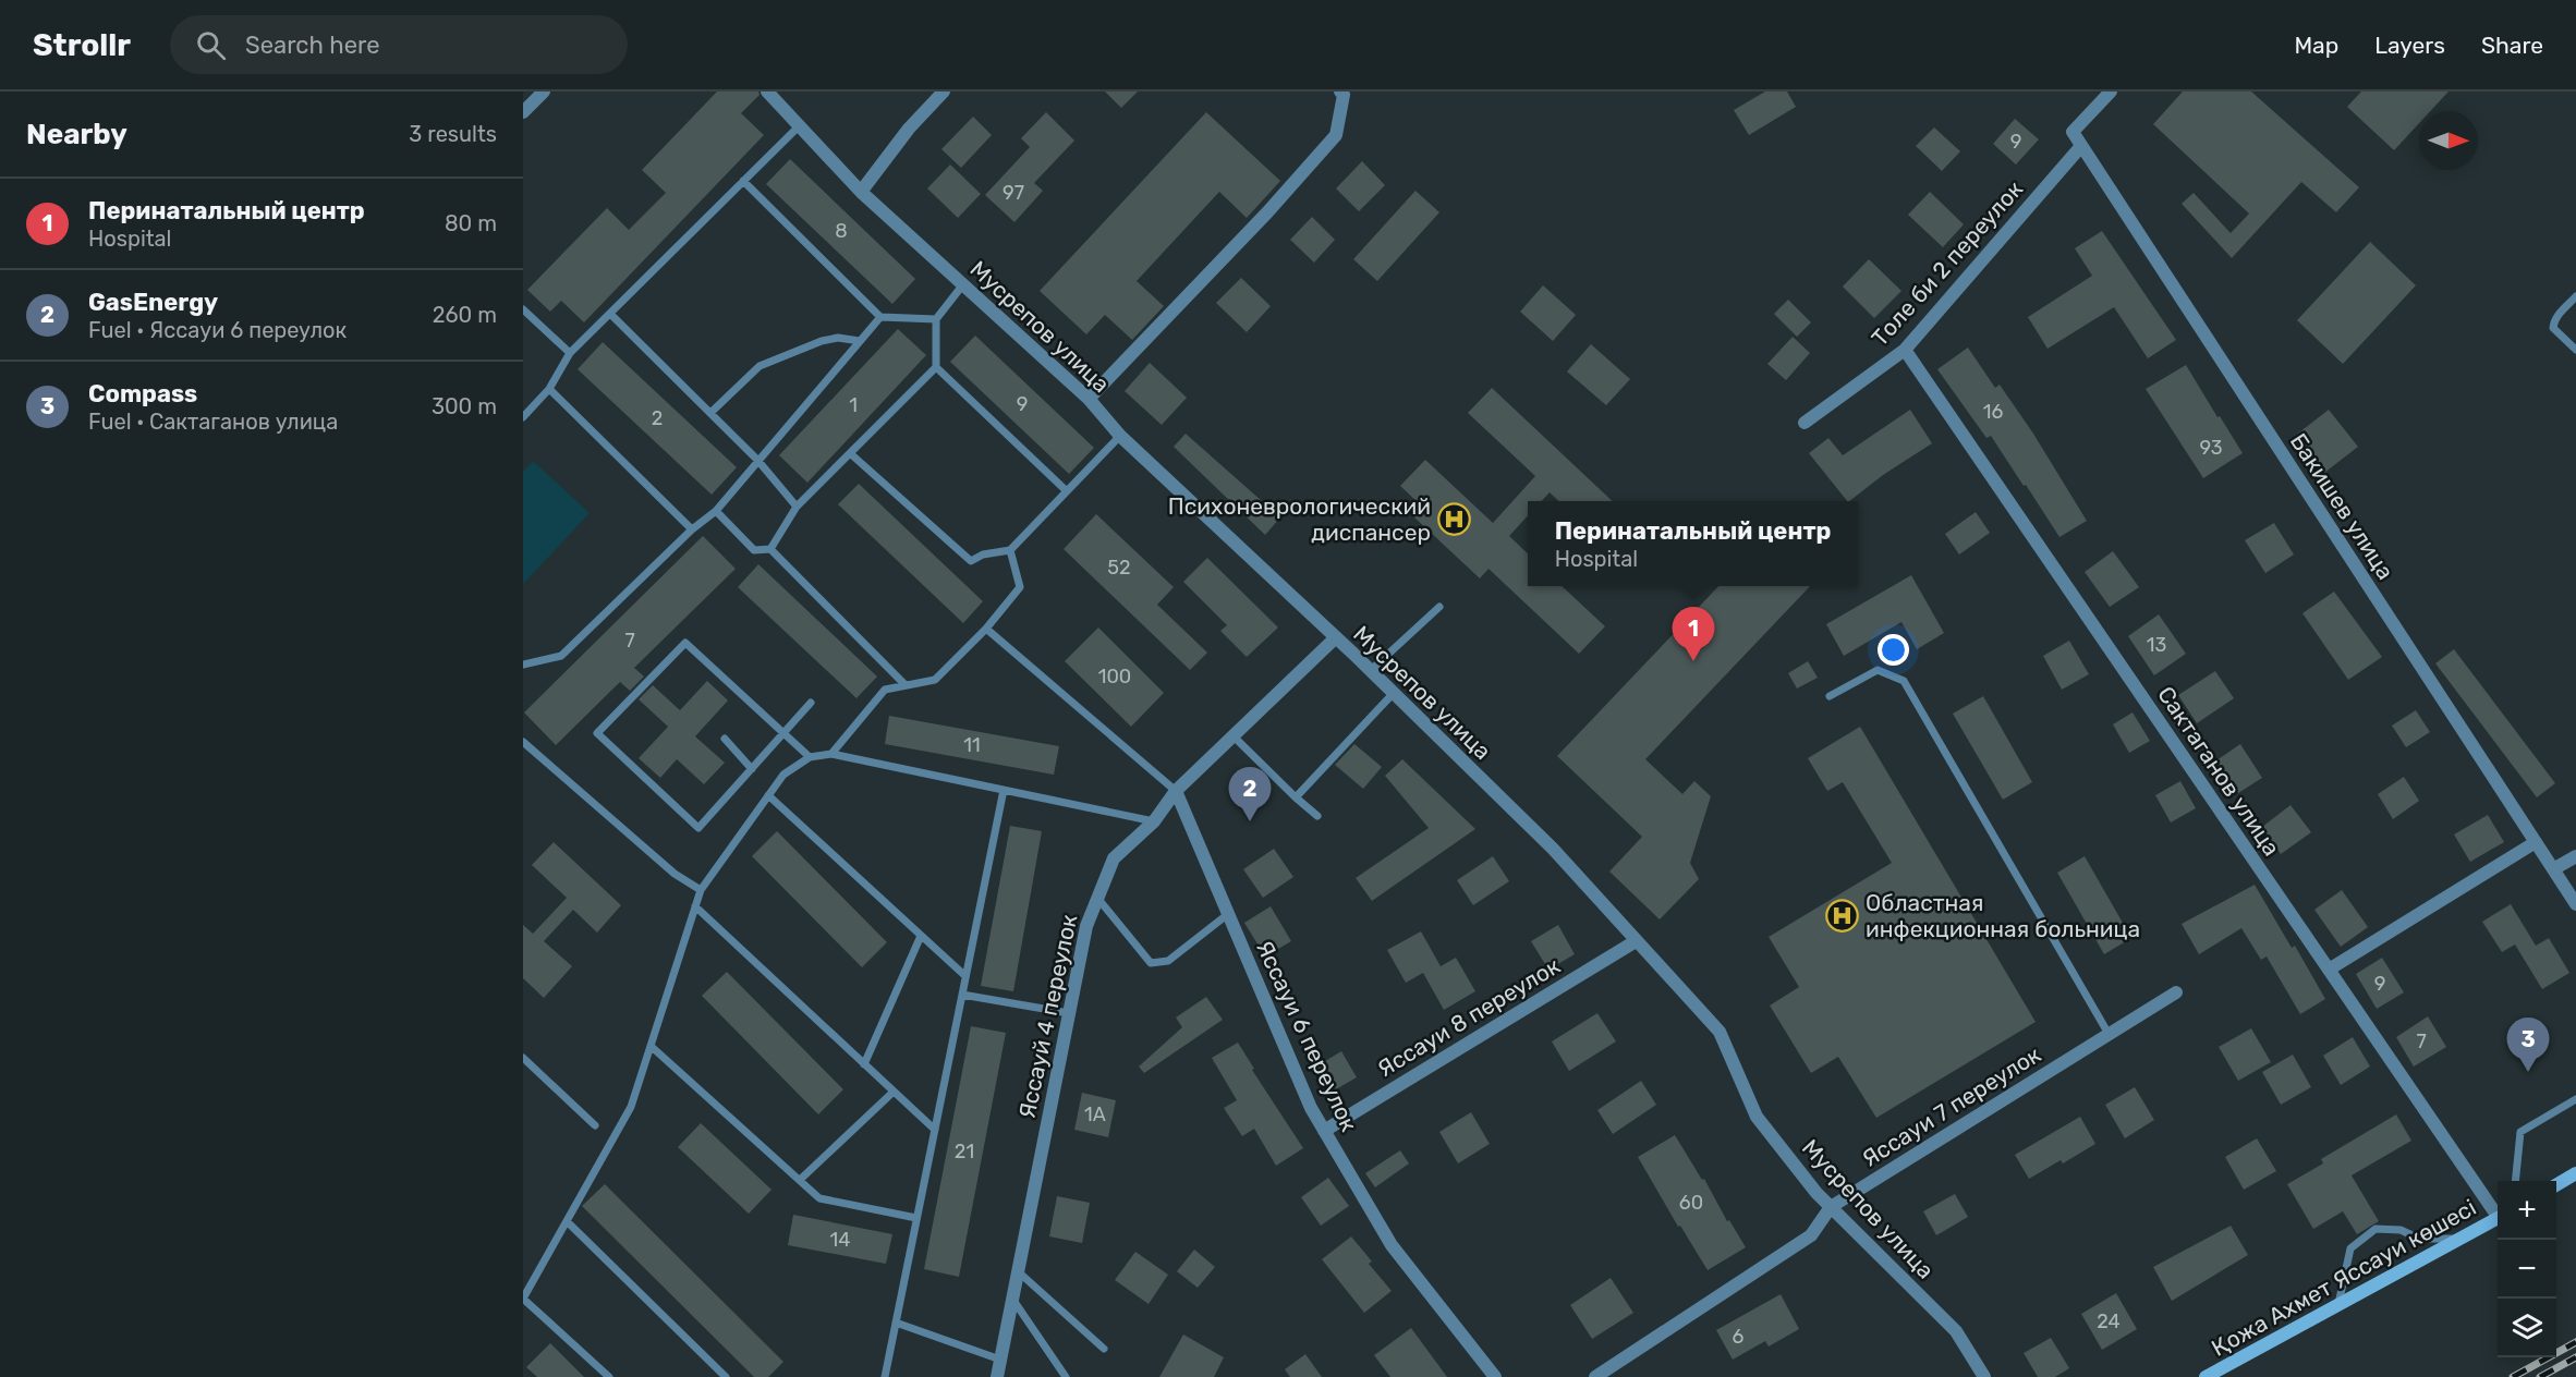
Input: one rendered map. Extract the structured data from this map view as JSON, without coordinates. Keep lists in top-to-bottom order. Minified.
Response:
{"streets":{"street":["Толе би 2 переулок","Мусрепов улица","Бакишев улица","Сактаганов улица","Яссауй 4 переулок","Яссауи 8 переулок","Яссауи 6 переулок","Яссауи 7 переулок","Қожа Ахмет Яссауи көшесі"]},"crossings":[["Толе би 2 переулок","Бакишев улица"],["Толе би 2 переулок","Сактаганов улица"],["Мусрепов улица","Яссауй 4 переулок"],["Мусрепов улица","Яссауи 8 переулок"],["Мусрепов улица","Яссауи 7 переулок"],["Яссауй 4 переулок","Яссауи 6 переулок"],["Яссауи 8 переулок","Яссауи 6 переулок"]],"places":{"hospital":["Психоневрологический диспансер","Областная инфекционная больница"]},"house_numbers":["9","97","8","9","1","16","2","93","52","7","13","100","11","9","7","1А","21","60","14","24","6"],"north":"right","page":{"header":"Strollr","search":"Search here","nav":["Map","Layers","Share"],"heading":["Nearby","3 results"],"list":[{"mark":"1","name":"Перинатальный центр","note":"Hospital","value":"80 m"},{"mark":"2","name":"GasEnergy","note":"Fuel · Яссауи 6 переулок","value":"260 m"},{"mark":"3","name":"Compass","note":"Fuel · Сактаганов улица","value":"300 m"}],"popup":["Перинатальный центр","Hospital"],"pins":["1","2","3"],"map_buttons":["+","−"]}}
